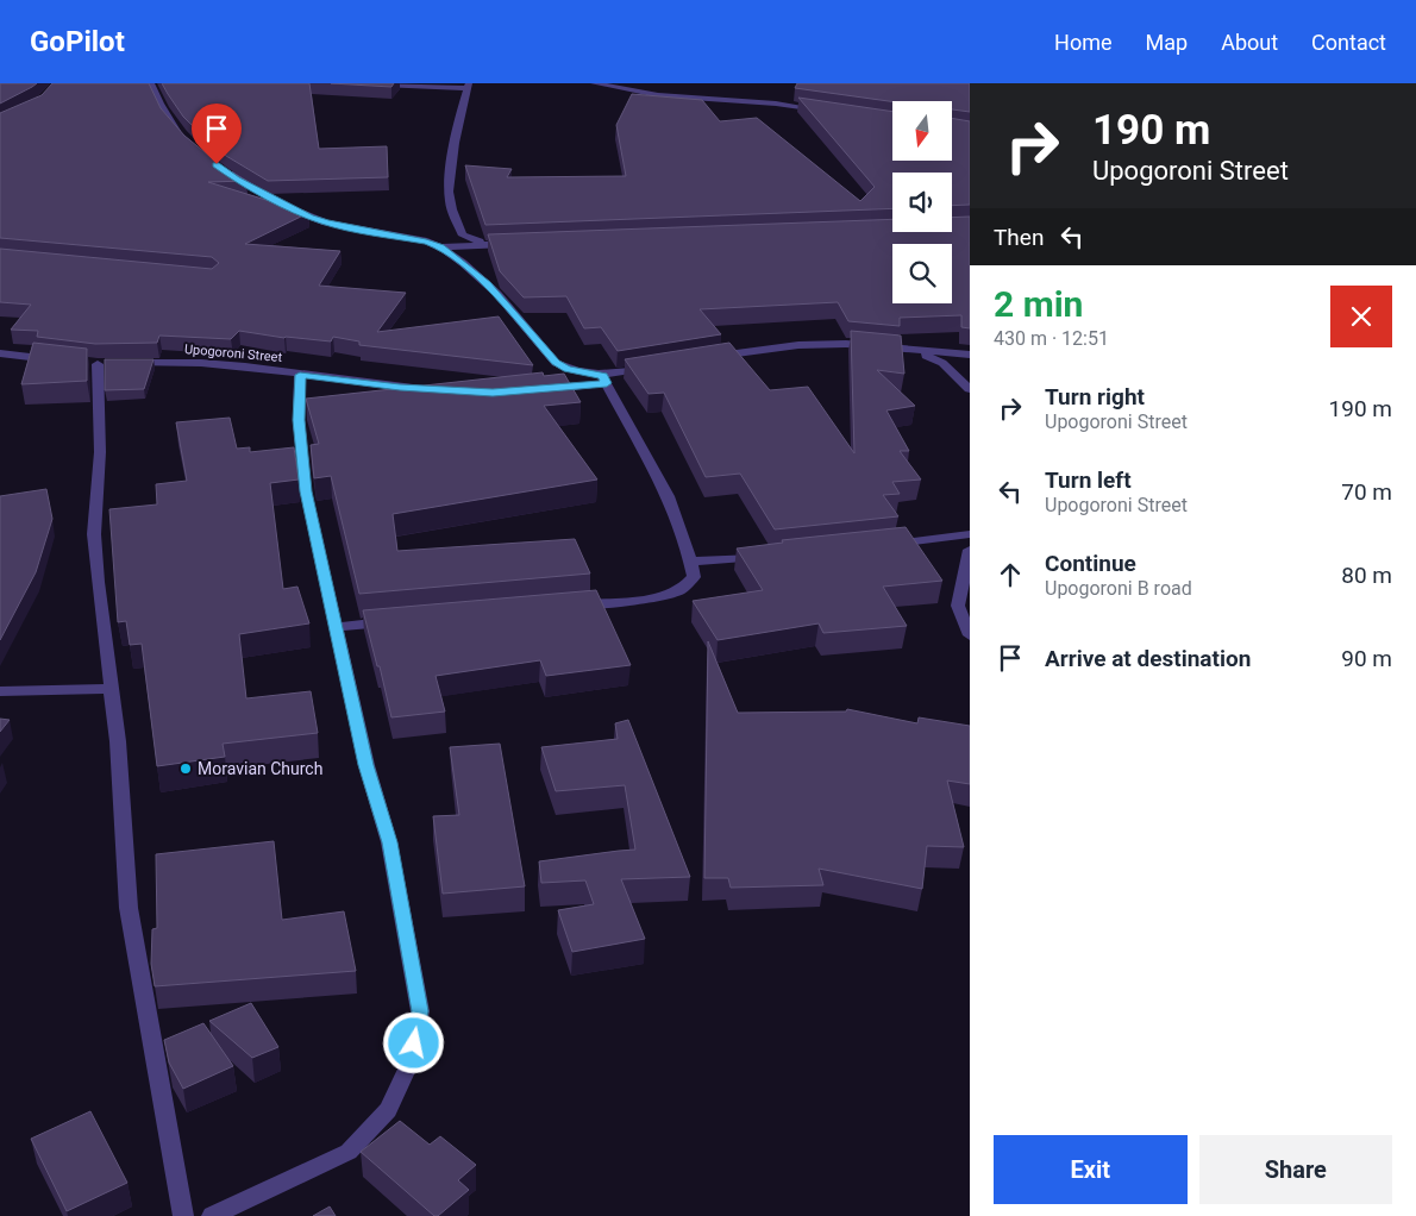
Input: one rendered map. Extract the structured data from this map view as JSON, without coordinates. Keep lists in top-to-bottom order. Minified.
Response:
{"streets":{"street":["Upogoroni Street"]},"places":["Moravian Church"],"north":"bottom","page":{"header":"GoPilot","nav":["Home","Map","About","Contact"],"turn":["190 m","Upogoroni Street"],"then":"Then","heading":["2 min","430 m · 12:51"],"list":[{"name":"Turn right","note":"Upogoroni Street","value":"190 m"},{"name":"Turn left","note":"Upogoroni Street","value":"70 m"},{"name":"Continue","note":"Upogoroni B road","value":"80 m"},{"name":"Arrive at destination","value":"90 m"}],"buttons":["Exit","Share"]}}
